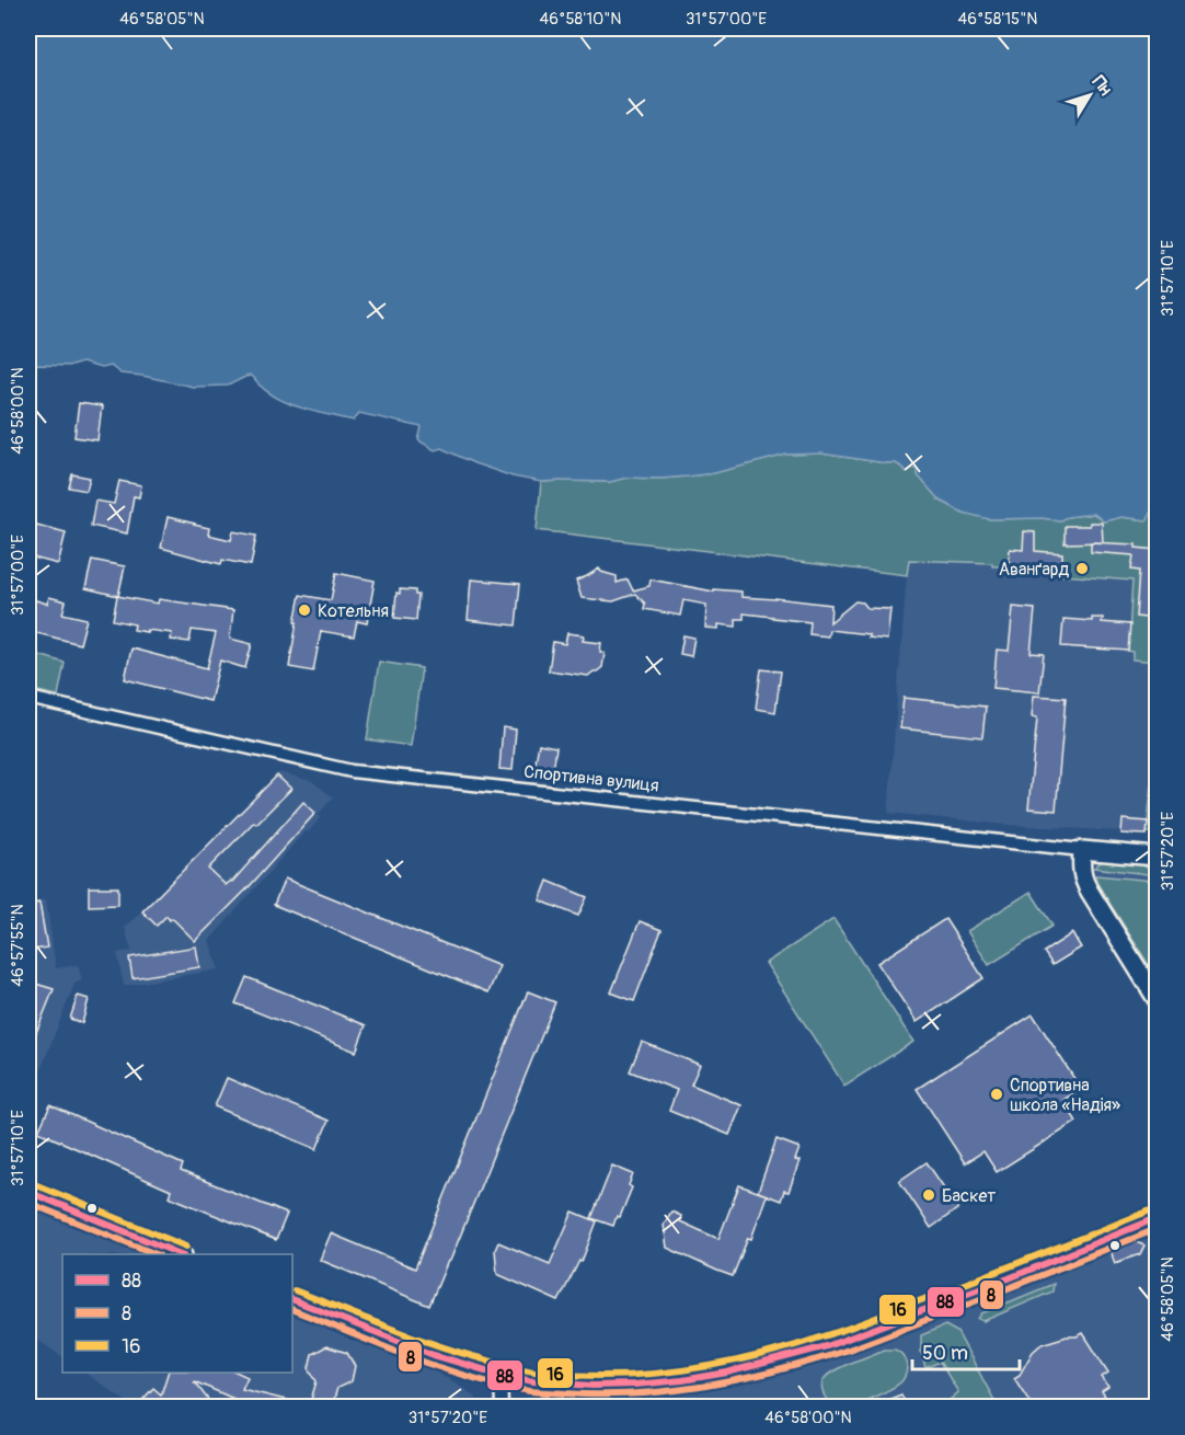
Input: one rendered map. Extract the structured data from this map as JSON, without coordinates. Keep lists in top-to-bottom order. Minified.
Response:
{"streets":{"main road":["Спортивна вулиця"]},"places":["Аванґард","Котельня","Спортивна школа «Надія»","Баскет"],"lines":["transit line 16","transit line 88","transit line 8"],"legend":["88","8","16"],"scale_bar":"50 m","north":"top right","coordinates":["46°58'05\"N","46°58'10\"N","31°57'00\"E","46°58'15\"N","31°57'10\"E","46°58'00\"N","31°57'20\"E","46°57'55\"N"]}
